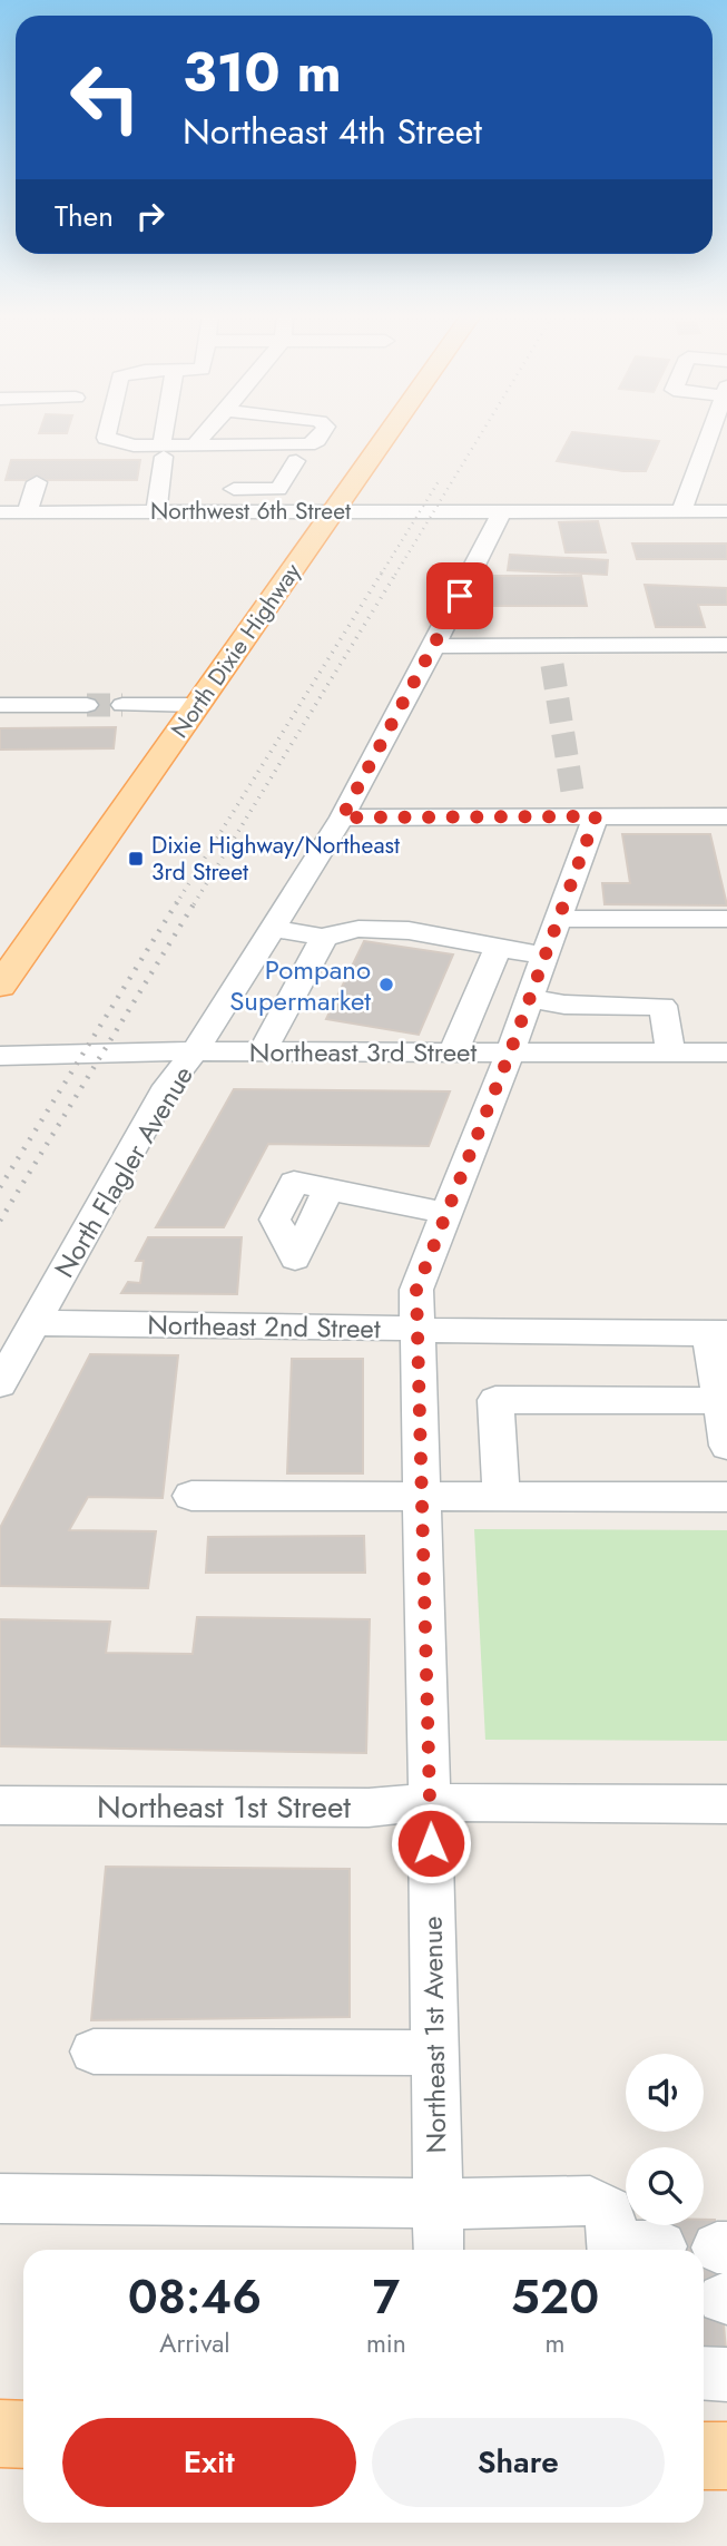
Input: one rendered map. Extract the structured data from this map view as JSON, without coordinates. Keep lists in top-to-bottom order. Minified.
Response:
{"streets":{"main road":["North Dixie Highway"],"street":["Northwest 6th Street","Northeast 3rd Street","North Flagler Avenue","Northeast 2nd Street","Northeast 1st Street","Northeast 1st Avenue"]},"crossings":[["Northwest 6th Street","North Dixie Highway"],["Northwest 6th Street","North Flagler Avenue"],["Northeast 3rd Street","North Flagler Avenue"],["Northeast 3rd Street","Northeast 1st Avenue"],["North Flagler Avenue","Northeast 2nd Street"],["Northeast 2nd Street","Northeast 1st Avenue"],["Northeast 1st Street","Northeast 1st Avenue"]],"places":{"transit":["Dixie Highway/Northeast 3rd Street"],"other":["Pompano Supermarket"]},"page":{"turn":["310 m","Northeast 4th Street"],"then":"Then","eta":["08:46","Arrival","7","min","520","m"],"buttons":["Exit","Share"]}}
